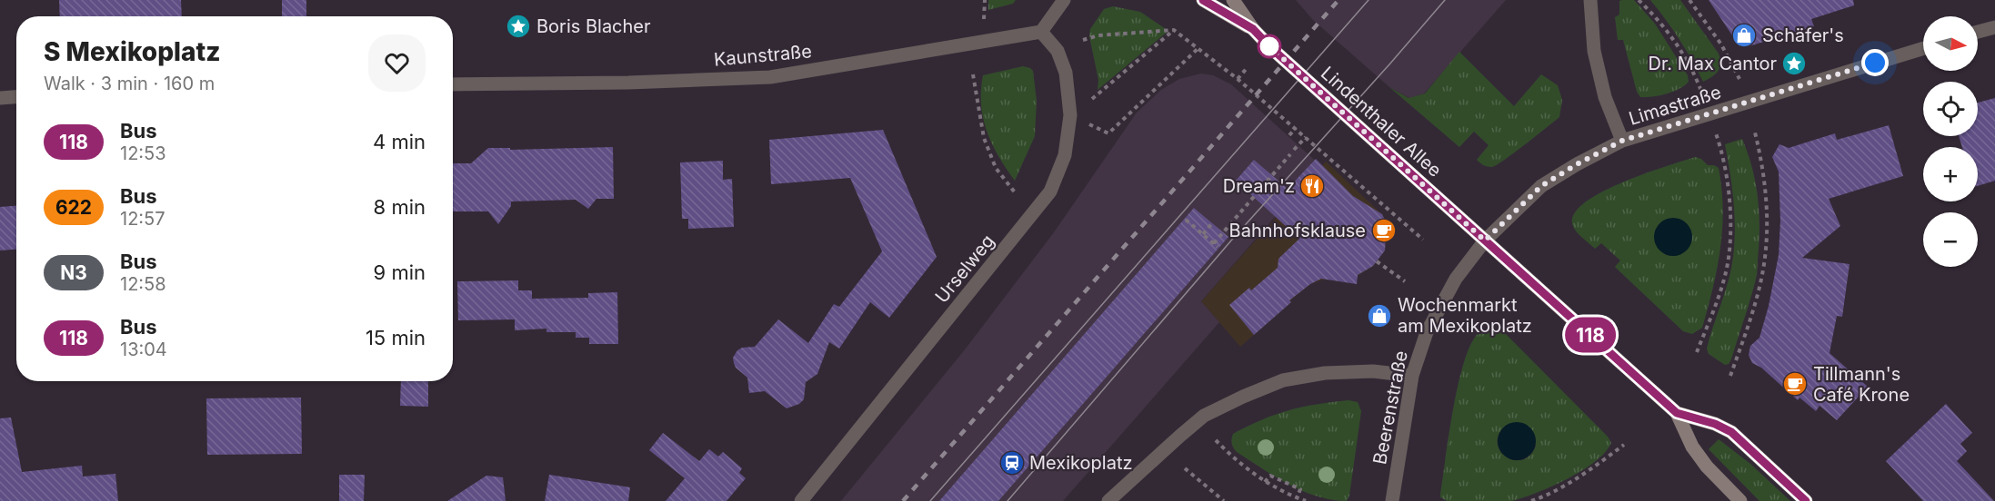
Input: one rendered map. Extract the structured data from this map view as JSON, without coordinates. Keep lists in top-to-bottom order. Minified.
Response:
{"streets":{"main road":["Lindenthaler Allee"],"street":["Kaunstraße","Limastraße","Urselweg","Beerenstraße"]},"crossings":[["Kaunstraße","Urselweg"],["Limastraße","Lindenthaler Allee"],["Limastraße","Beerenstraße"],["Lindenthaler Allee","Beerenstraße"]],"places":{"place":["Boris Blacher","Dr. Max Cantor"],"shop":["Schäfer's","Wochenmarkt am Mexikoplatz"],"restaurant":["Dream'z"],"cafe":["Bahnhofsklause","Tillmann's Café Krone"],"station":["Mexikoplatz"]},"lines":["bus line 118"],"north":"right","page":{"on_map":"118","map_buttons":["+","−"],"heading":["S Mexikoplatz","Walk · 3 min · 160 m"],"list":[{"mark":"118","name":"Bus","note":"12:53","value":"4 min"},{"mark":"622","name":"Bus","note":"12:57","value":"8 min"},{"mark":"N3","name":"Bus","note":"12:58","value":"9 min"},{"mark":"118","name":"Bus","note":"13:04","value":"15 min"}]}}
